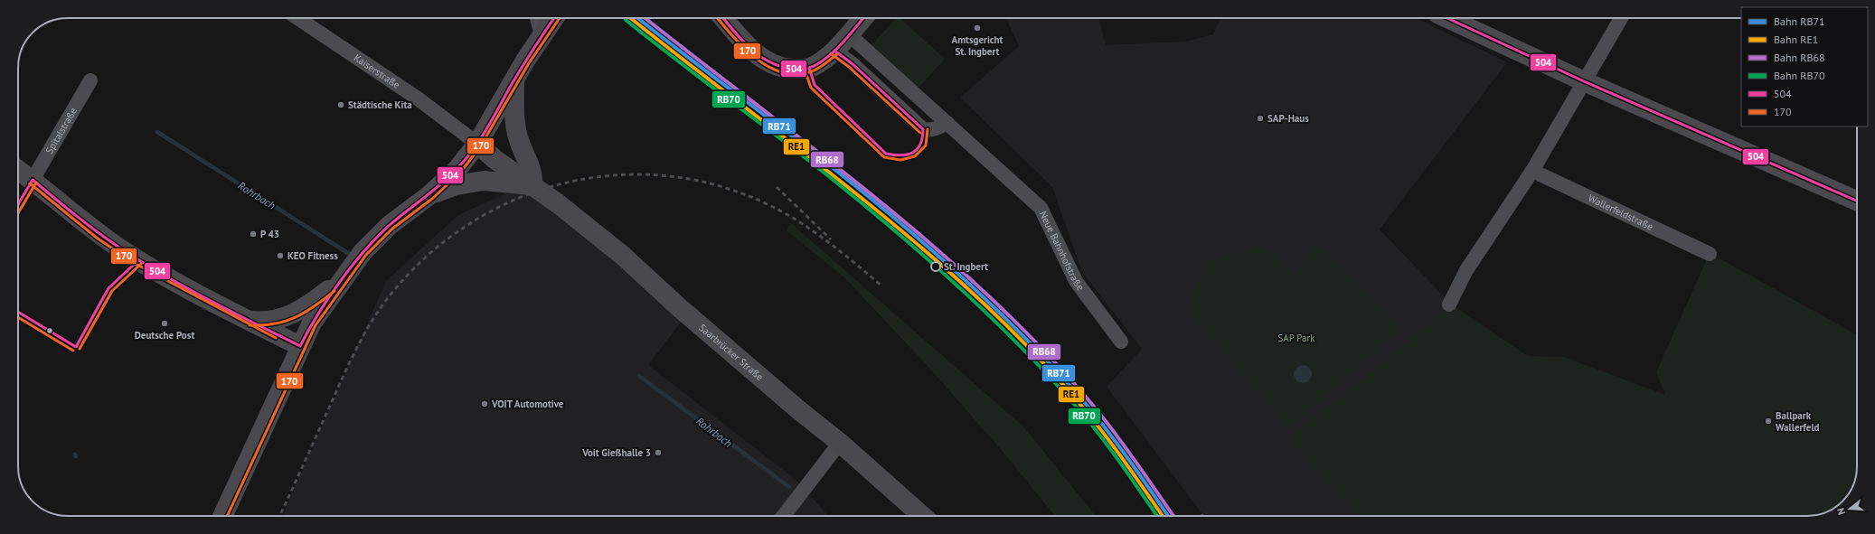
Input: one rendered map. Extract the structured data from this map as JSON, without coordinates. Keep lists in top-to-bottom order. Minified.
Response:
{"streets":{"main road":["Kaiserstraße","Saarbrücker Straße"],"street":["Spitalstraße","Wallerfeldstraße","Neue Bahnhofstraße"]},"crossings":[["Kaiserstraße","Saarbrücker Straße"]],"water":["Rohrbach"],"parks":["SAP Park"],"places":["Amtsgericht St. Ingbert","Städtische Kita","SAP-Haus","P 43","KEO Fitness","St. Ingbert","Deutsche Post","VOIT Automotive","Ballpark Wallerfeld","Voit Gießhalle 3"],"lines":["rail line RB71","rail line RE1","rail line RB68","transit line 504","transit line 170","rail line RB70"],"legend":["Bahn RB71","Bahn RE1","Bahn RB68","Bahn RB70","504","170"],"north":"left"}
